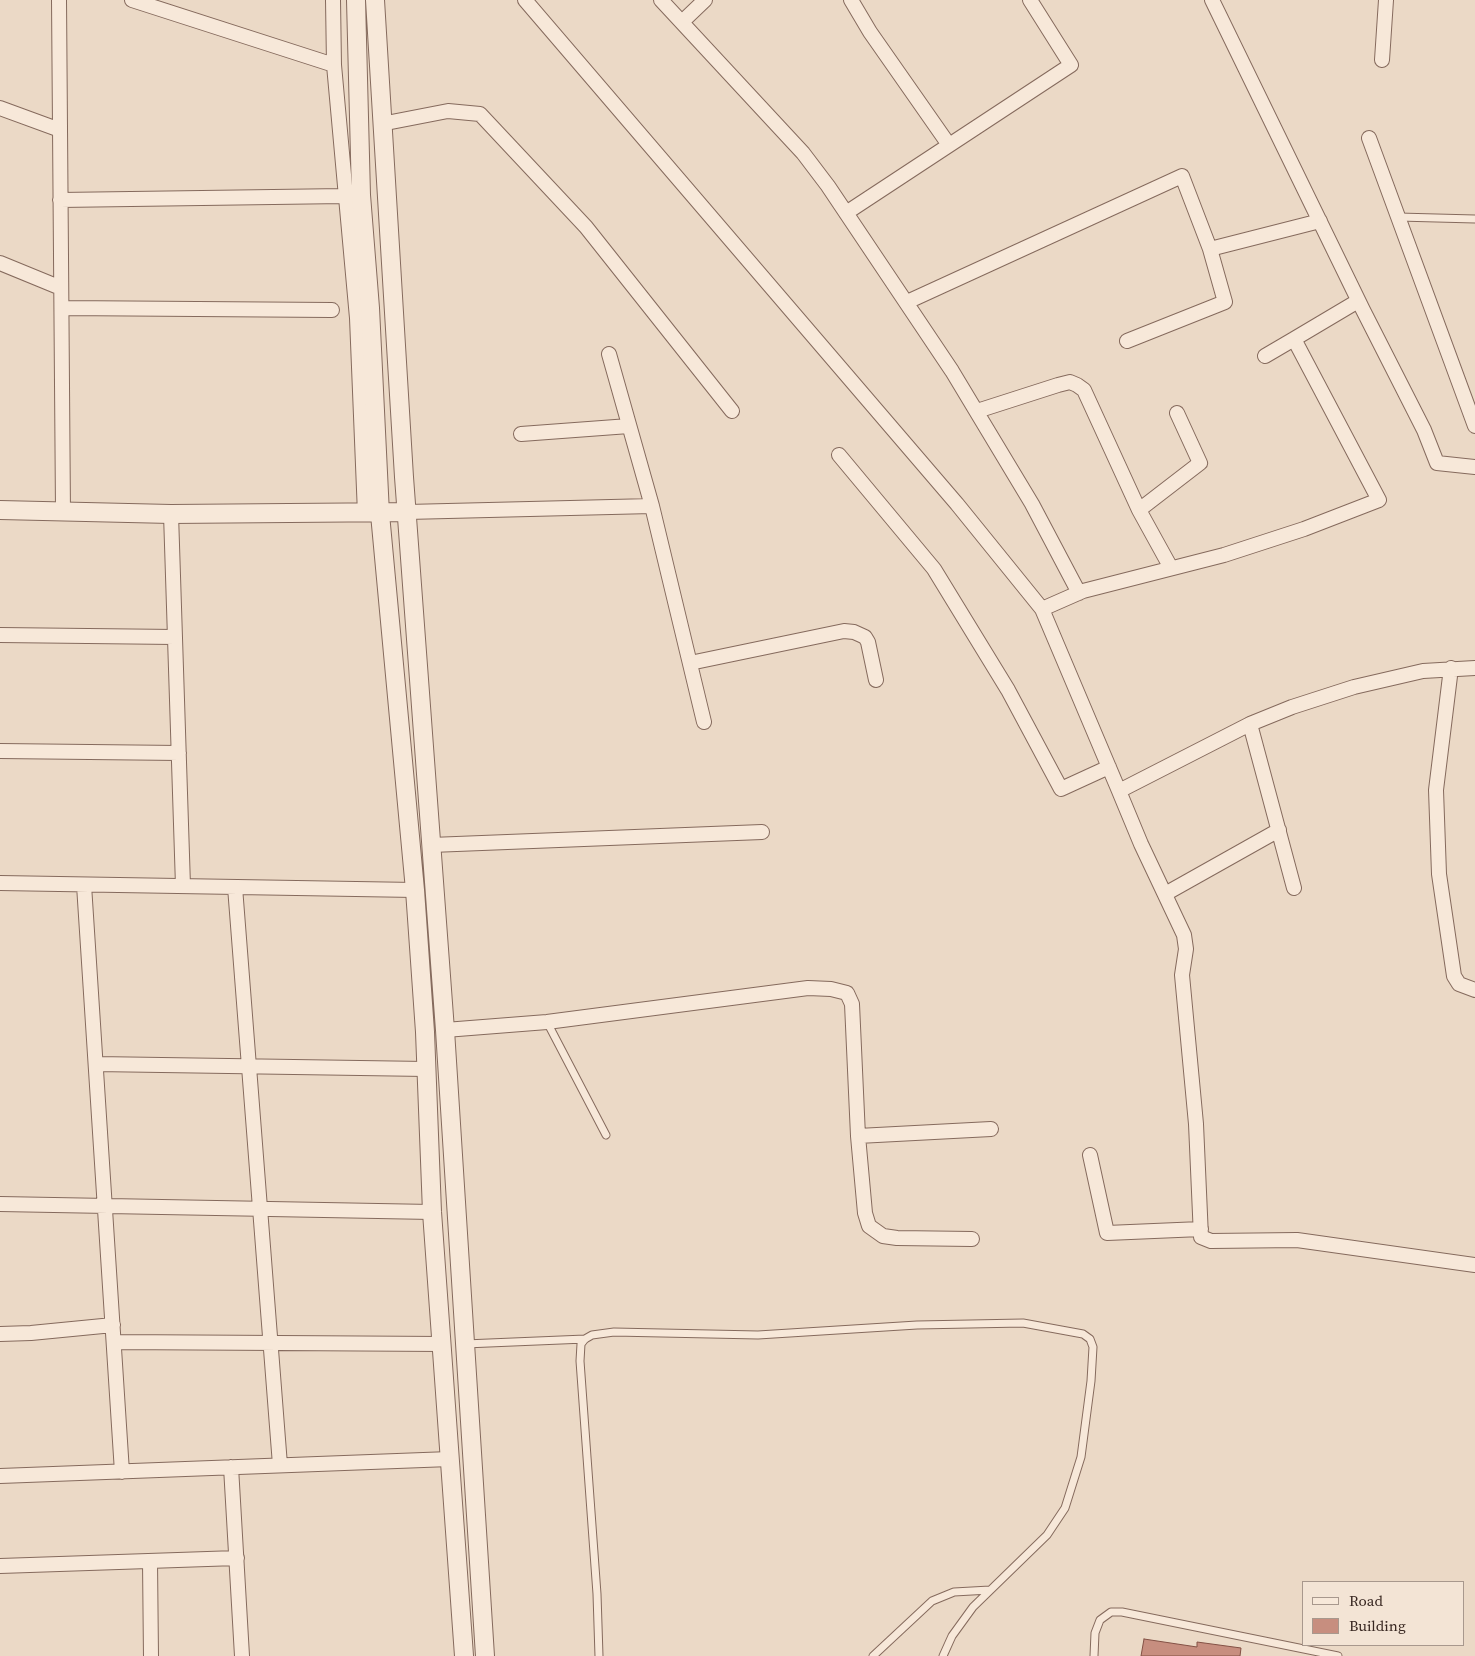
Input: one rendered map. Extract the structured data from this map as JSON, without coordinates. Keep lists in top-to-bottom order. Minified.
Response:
{"legend":["Road","Building"]}
